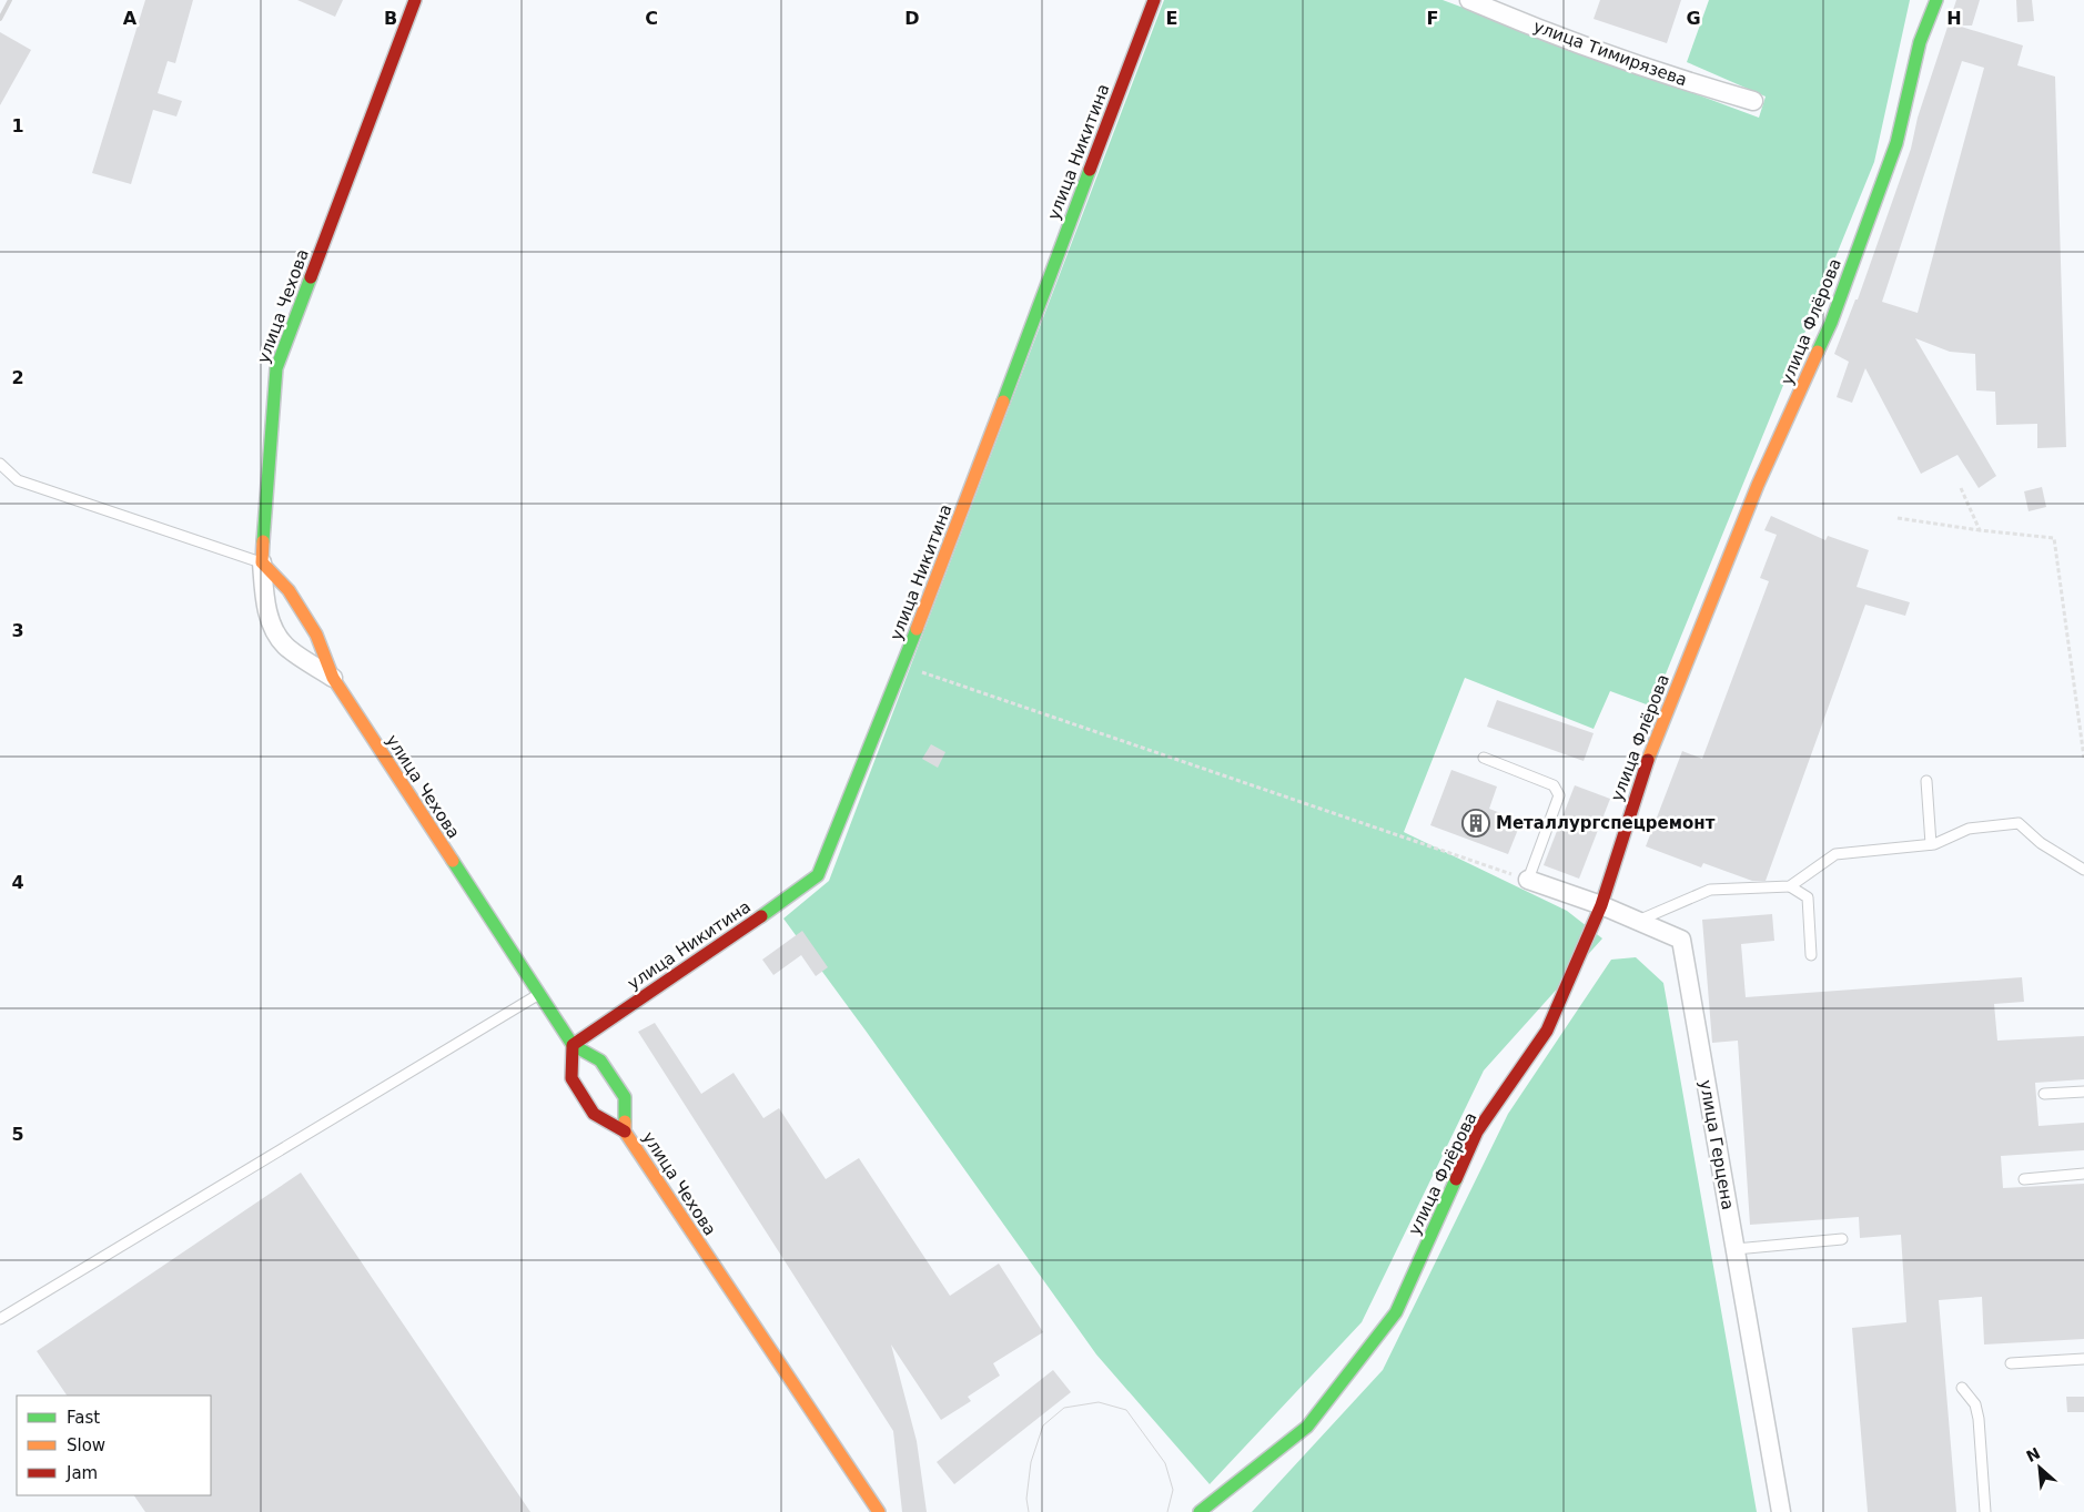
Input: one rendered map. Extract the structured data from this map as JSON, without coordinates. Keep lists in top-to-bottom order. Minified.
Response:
{"streets":{"street":["улица Тимирязева","улица Никитина","улица Чехова","улица Флёрова","улица Герцена"]},"crossings":[["улица Никитина","улица Чехова"],["улица Флёрова","улица Герцена"]],"places":{"building":["Металлургспецремонт"]},"legend":["Fast","Slow","Jam"],"north":"top left","grid":{"columns":["A","B","C","D","E","F","G","H"],"rows":["1","2","3","4","5"]}}
